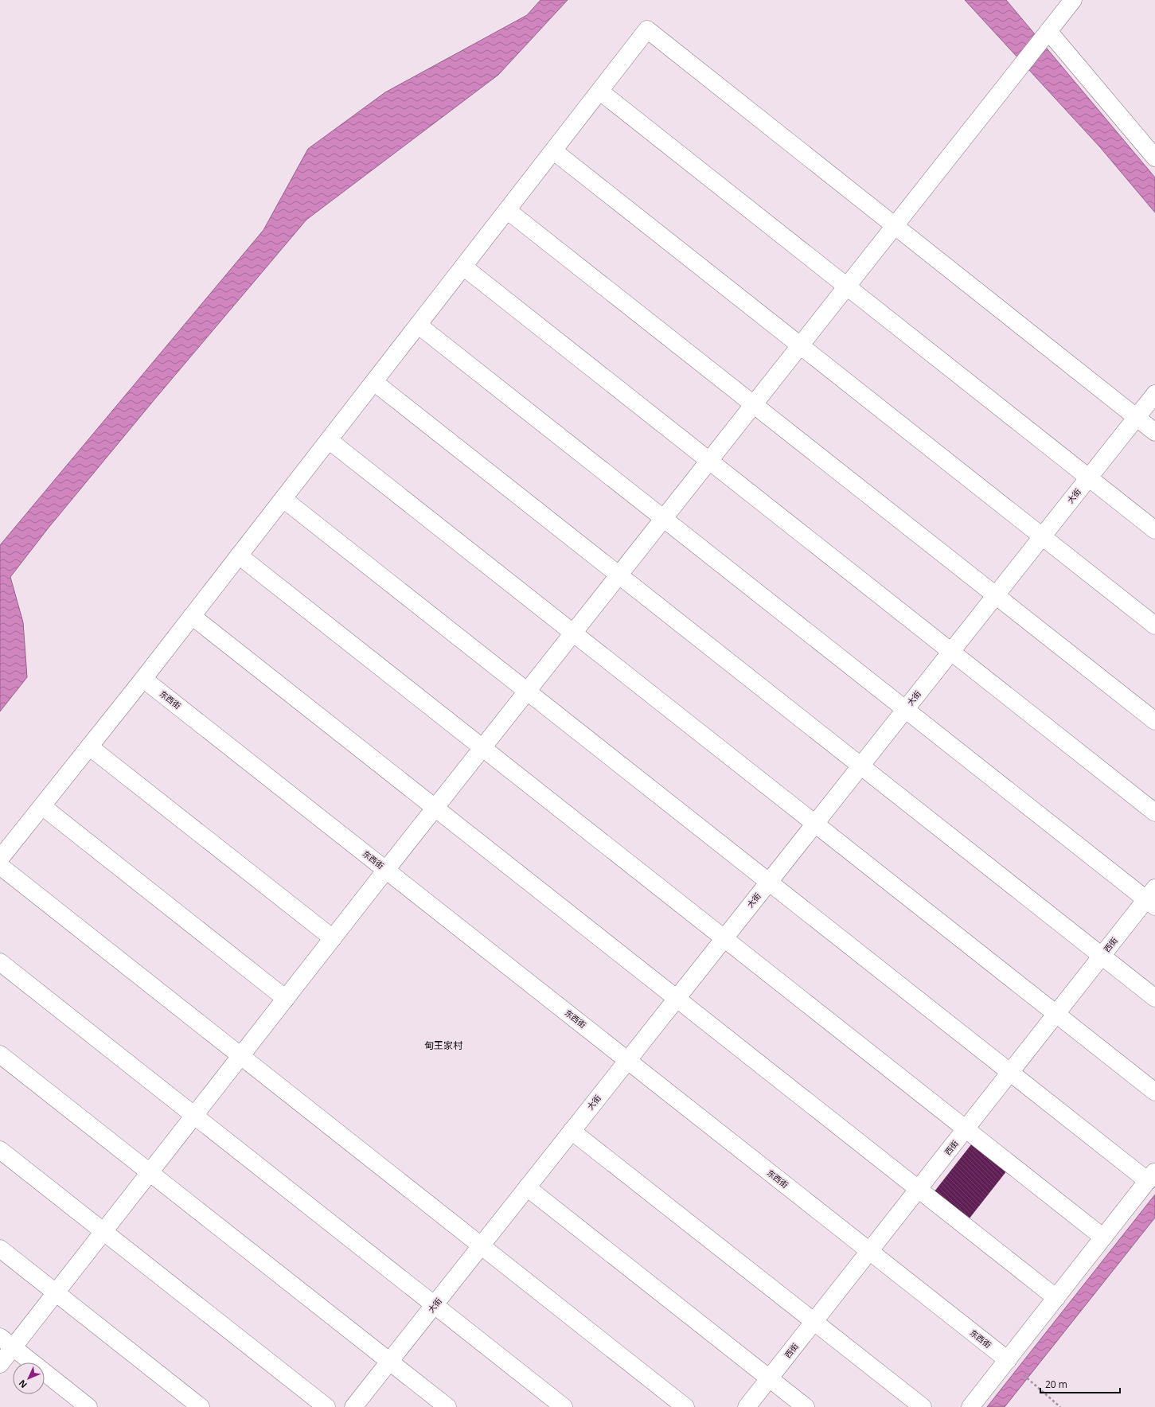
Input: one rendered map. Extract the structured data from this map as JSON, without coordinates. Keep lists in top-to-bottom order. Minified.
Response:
{"streets":{"street":["大街","东西街","西街"]},"crossings":[["大街","东西街"],["东西街","西街"]],"districts":["甸王家村"],"scale_bar":"20 m","north":"bottom left"}
